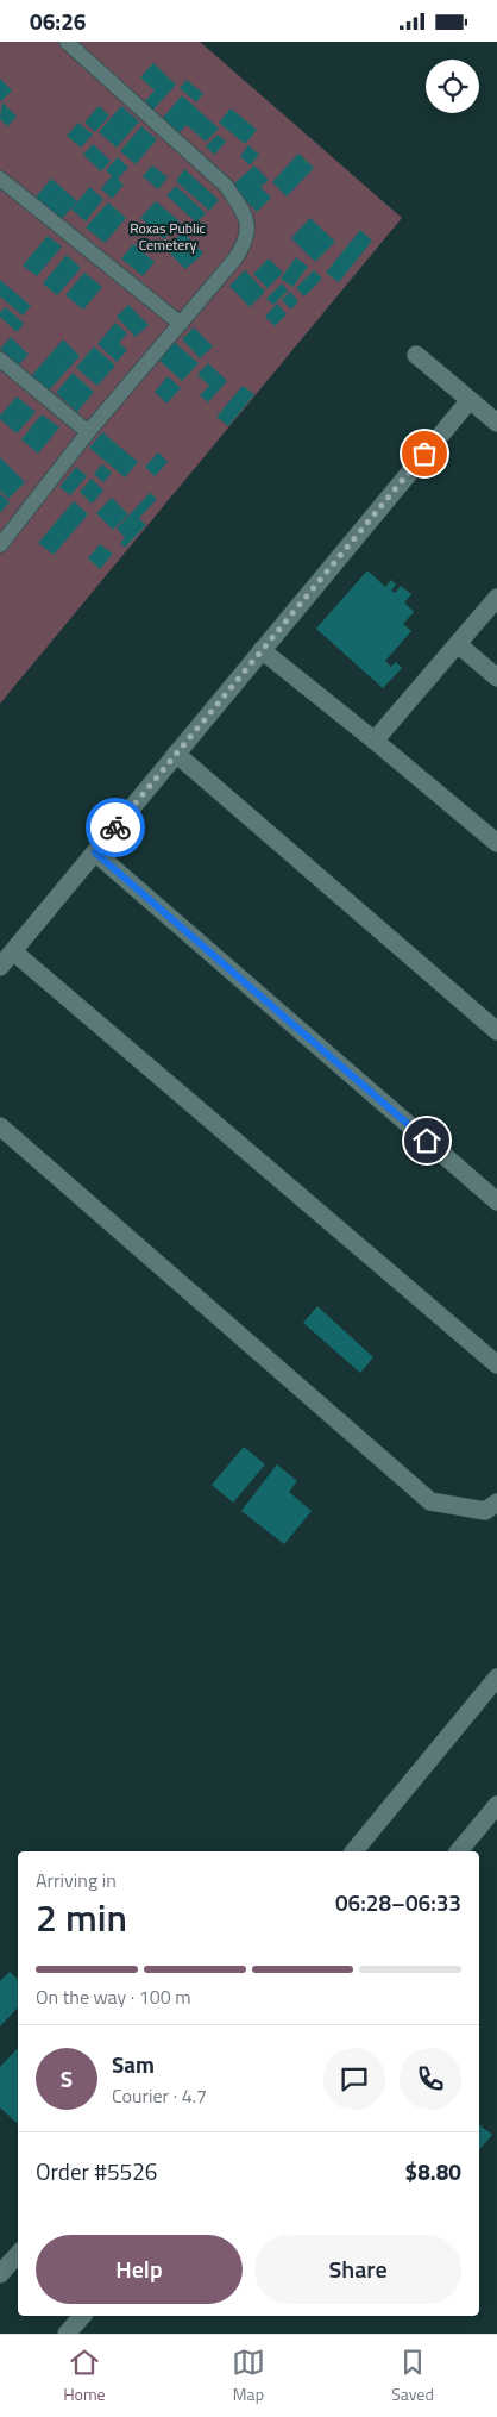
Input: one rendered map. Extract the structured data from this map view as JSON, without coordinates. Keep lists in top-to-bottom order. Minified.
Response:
{"parks":["Roxas Public Cemetery"],"page":{"status":"06:26","heading":["2 min","Arriving in","06:28–06:33"],"panel":["Sam","Courier · 4.7","Order #5526","$8.80"],"bar":"On the way · 100 m","round":"S","buttons":["Help","Share"],"tabs":["Home","Map","Saved"]}}
